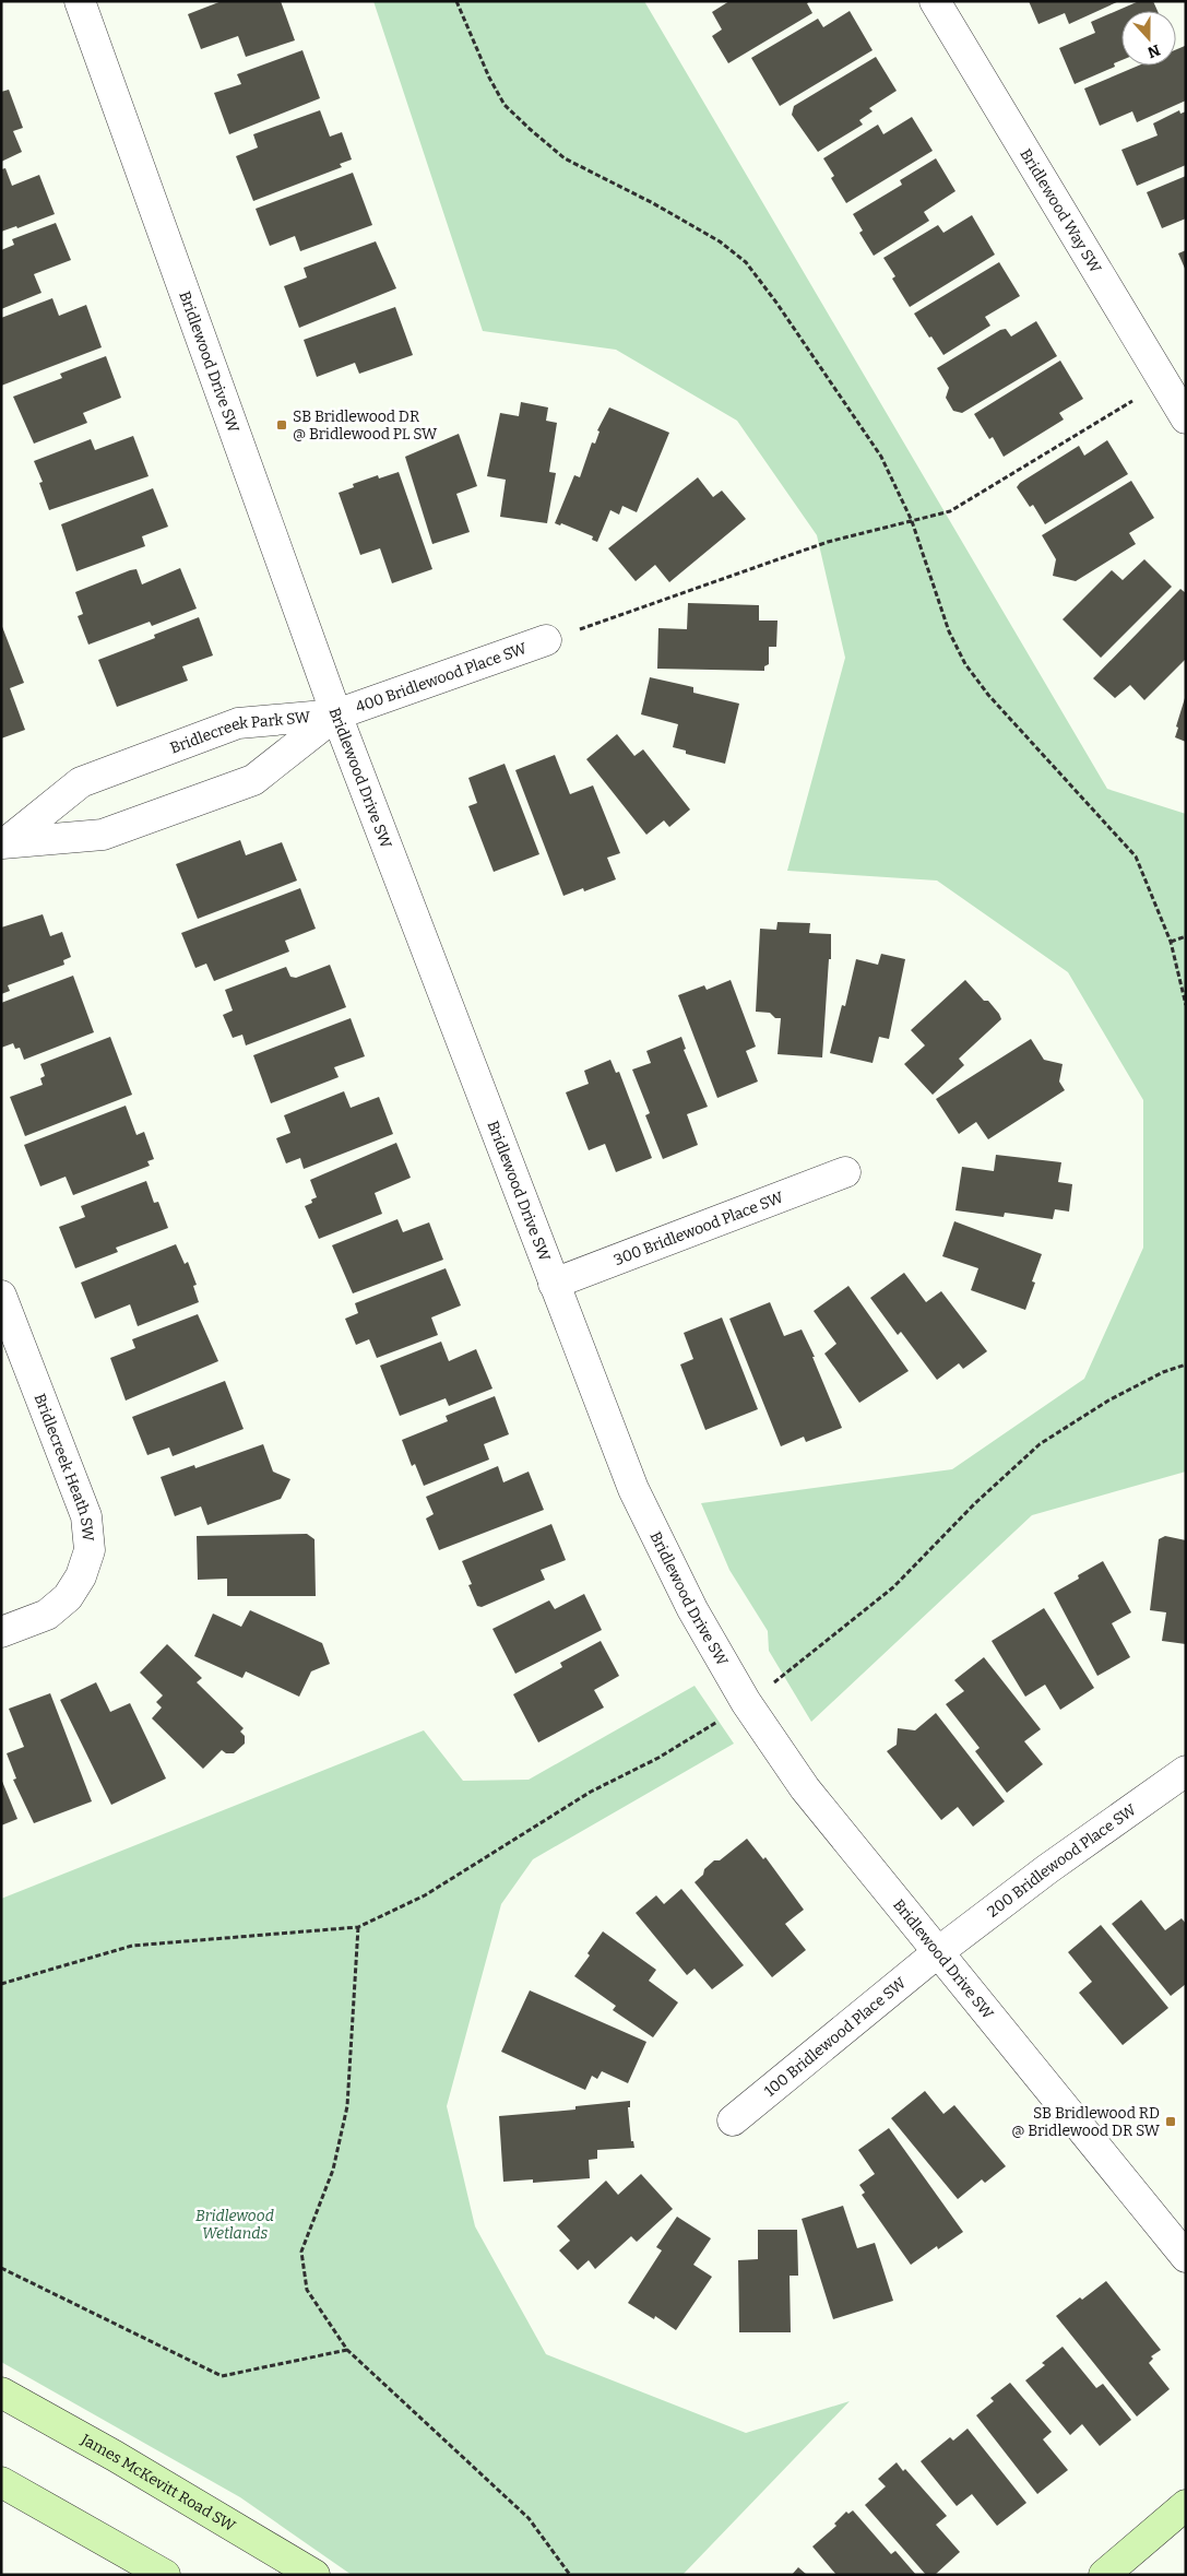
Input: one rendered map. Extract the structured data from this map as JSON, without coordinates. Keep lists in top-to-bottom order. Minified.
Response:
{"streets":{"main road":["James McKevitt Road SW"],"street":["Bridlewood Way SW","Bridlewood Drive SW","400 Bridlewood Place SW","Bridlecreek Park SW","300 Bridlewood Place SW","Bridlecreek Heath SW","200 Bridlewood Place SW","100 Bridlewood Place SW"]},"crossings":[["Bridlewood Drive SW","400 Bridlewood Place SW"],["Bridlewood Drive SW","Bridlecreek Park SW"],["Bridlewood Drive SW","300 Bridlewood Place SW"],["Bridlewood Drive SW","200 Bridlewood Place SW"],["Bridlewood Drive SW","100 Bridlewood Place SW"],["400 Bridlewood Place SW","Bridlecreek Park SW"],["200 Bridlewood Place SW","100 Bridlewood Place SW"]],"parks":["Bridlewood Wetlands"],"places":{"transit":["SB Bridlewood DR @ Bridlewood PL SW","SB Bridlewood RD @ Bridlewood DR SW"]},"north":"bottom"}
